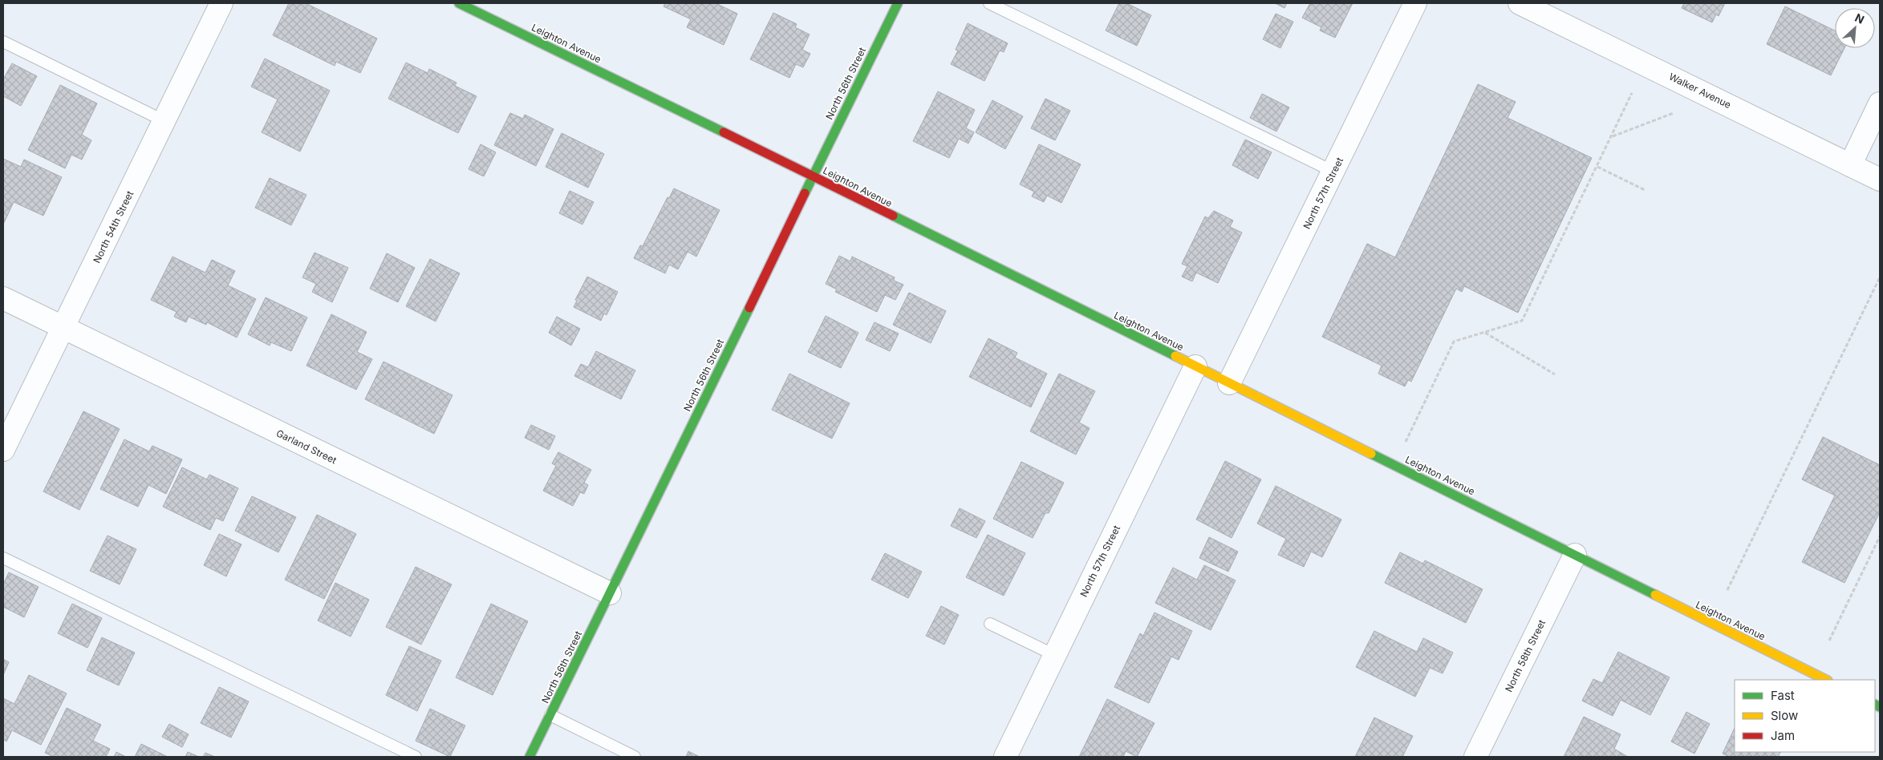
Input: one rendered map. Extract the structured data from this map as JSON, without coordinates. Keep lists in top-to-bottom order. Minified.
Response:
{"streets":{"street":["Leighton Avenue","North 56th Street","Walker Avenue","North 57th Street","North 54th Street","Garland Street","North 58th Street"]},"crossings":[["Leighton Avenue","North 56th Street"],["Leighton Avenue","North 57th Street"],["Leighton Avenue","North 58th Street"],["North 56th Street","Garland Street"],["North 54th Street","Garland Street"]],"legend":["Fast","Slow","Jam"],"north":"top right"}
